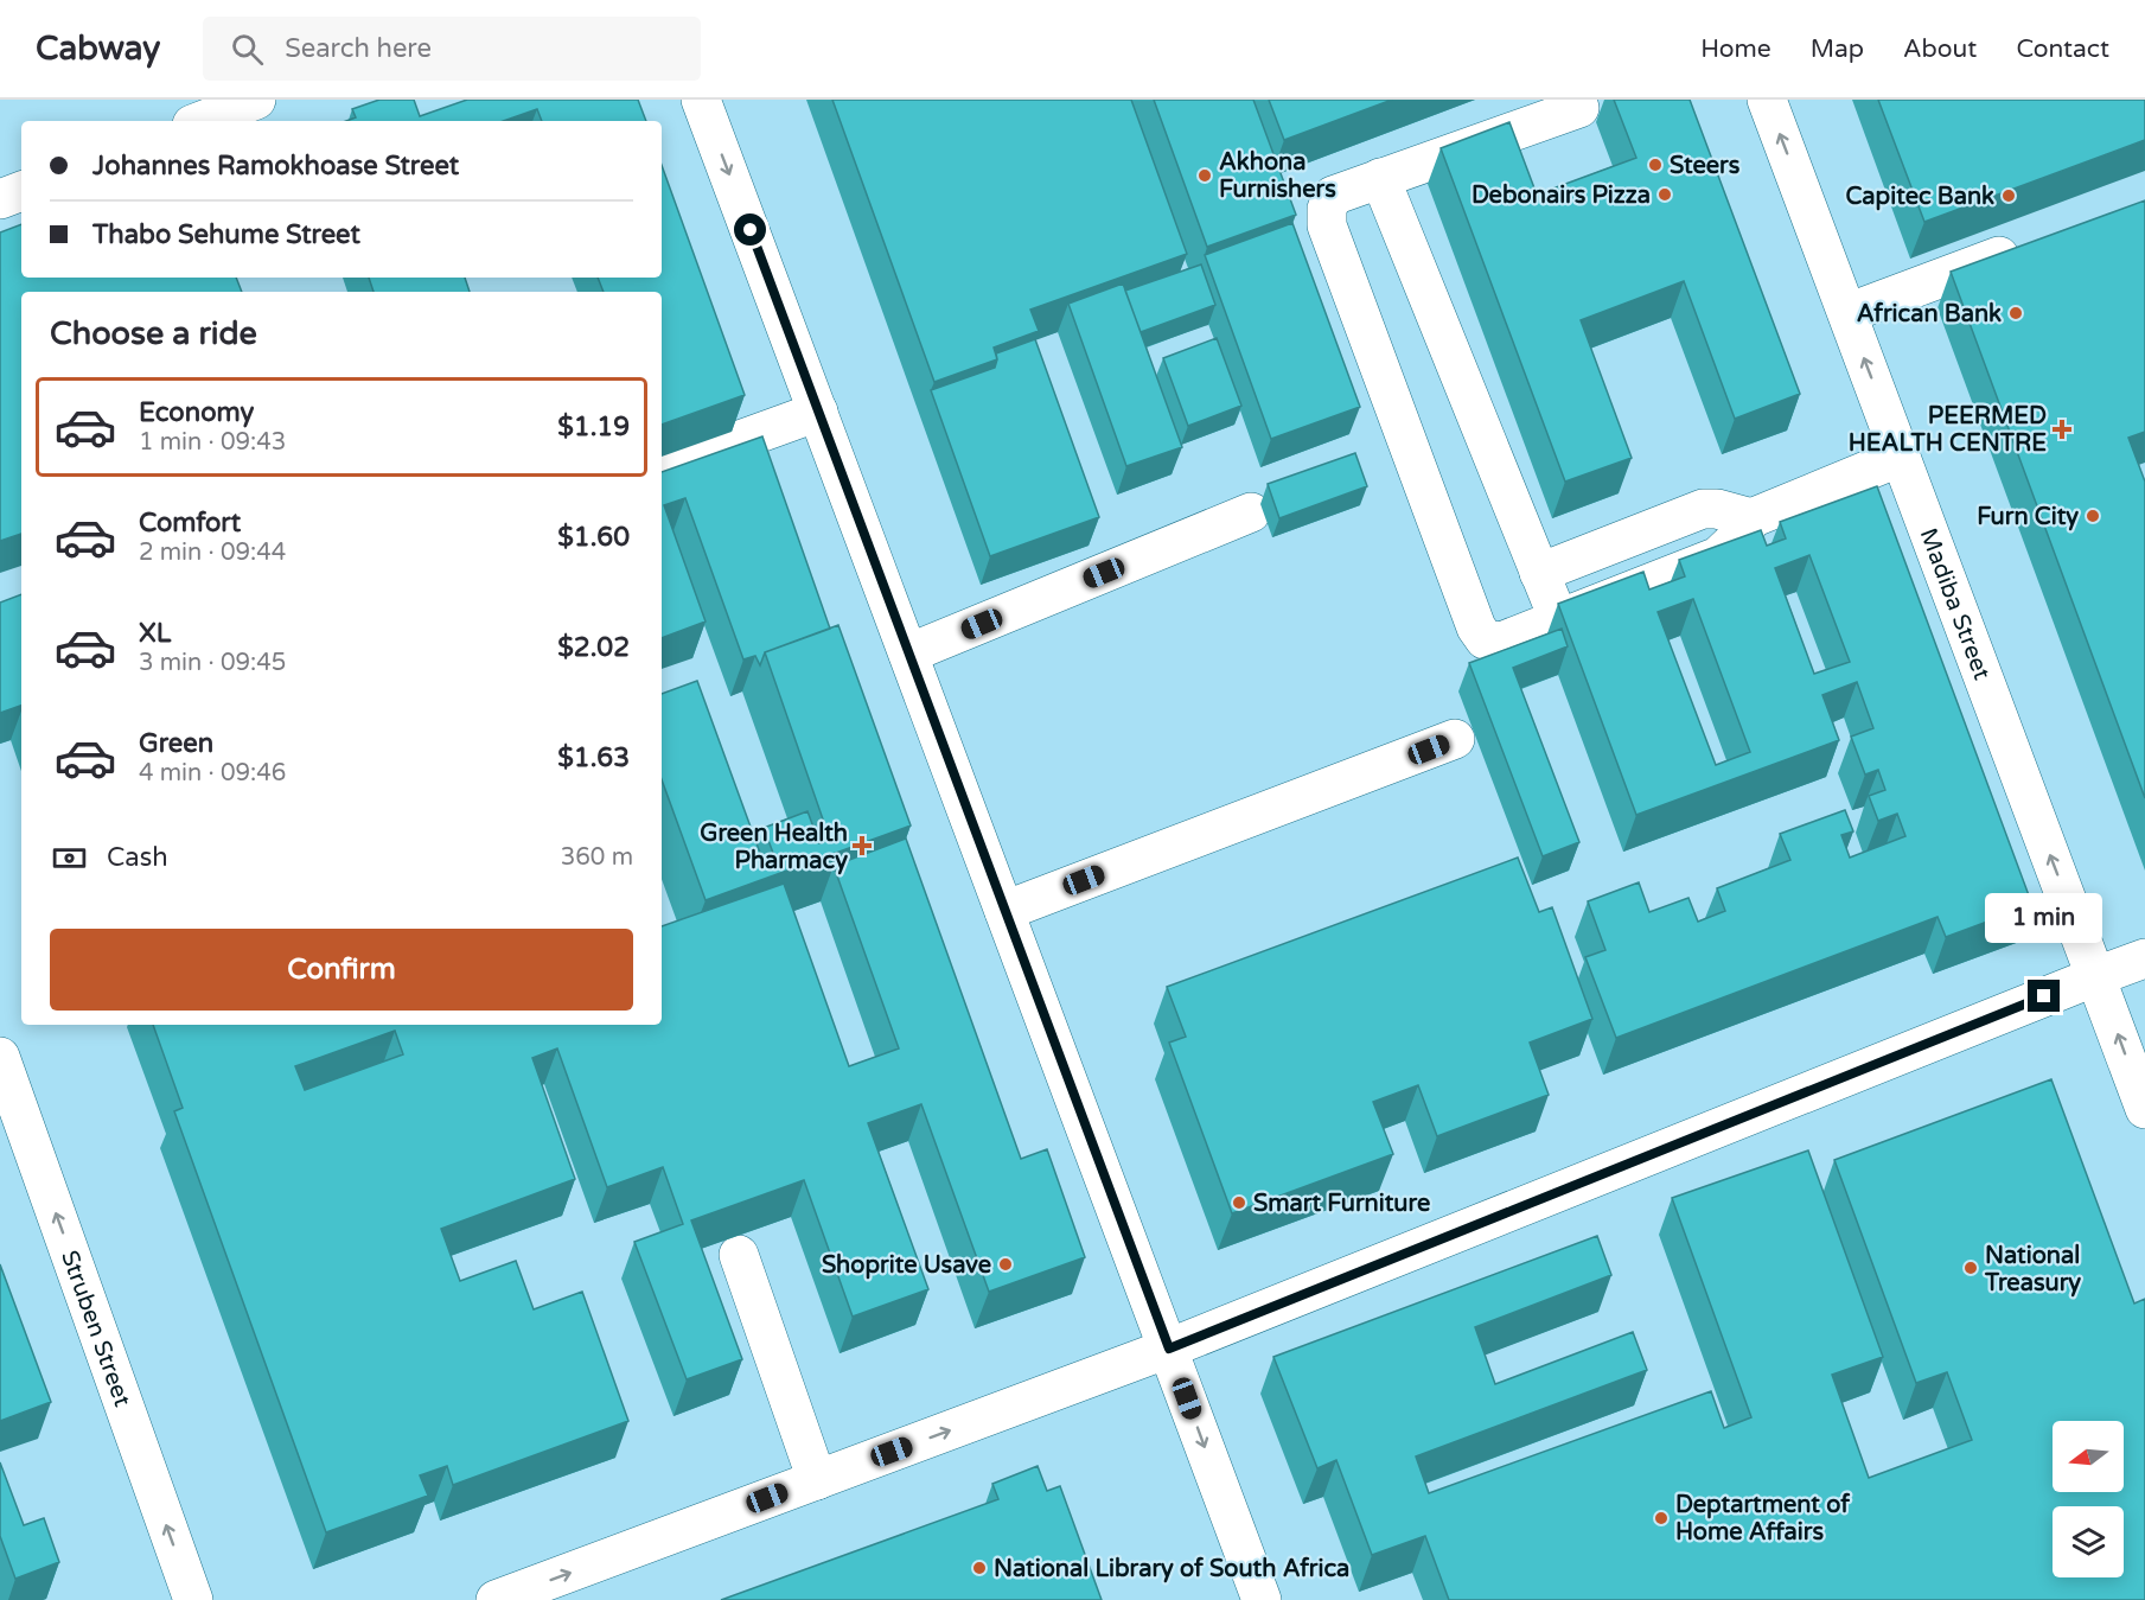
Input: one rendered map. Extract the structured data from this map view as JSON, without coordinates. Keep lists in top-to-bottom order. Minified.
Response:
{"streets":{"main road":["Madiba Street","Struben Street"]},"one_way":["Madiba Street","Struben Street"],"places":{"other":["Steers","Akhona Furnishers","Debonairs Pizza","Capitec Bank","African Bank","Furn City","Smart Furniture","Shoprite Usave","National Treasury","Deptartment of Home Affairs","National Library of South Africa"],"health":["PEERMED HEALTH CENTRE","Green Health Pharmacy"]},"north":"left","page":{"header":"Cabway","search":"Search here","nav":["Home","Map","About","Contact"],"banner":["Johannes Ramokhoase Street","Thabo Sehume Street"],"heading":"Choose a ride","list":[{"name":"Economy","note":"1 min · 09:43","value":"$1.19"},{"name":"Comfort","note":"2 min · 09:44","value":"$1.60"},{"name":"XL","note":"3 min · 09:45","value":"$2.02"},{"name":"Green","note":"4 min · 09:46","value":"$1.63"}],"pay":["Cash","360 m"],"bubble":"1 min","buttons":"Confirm"}}
